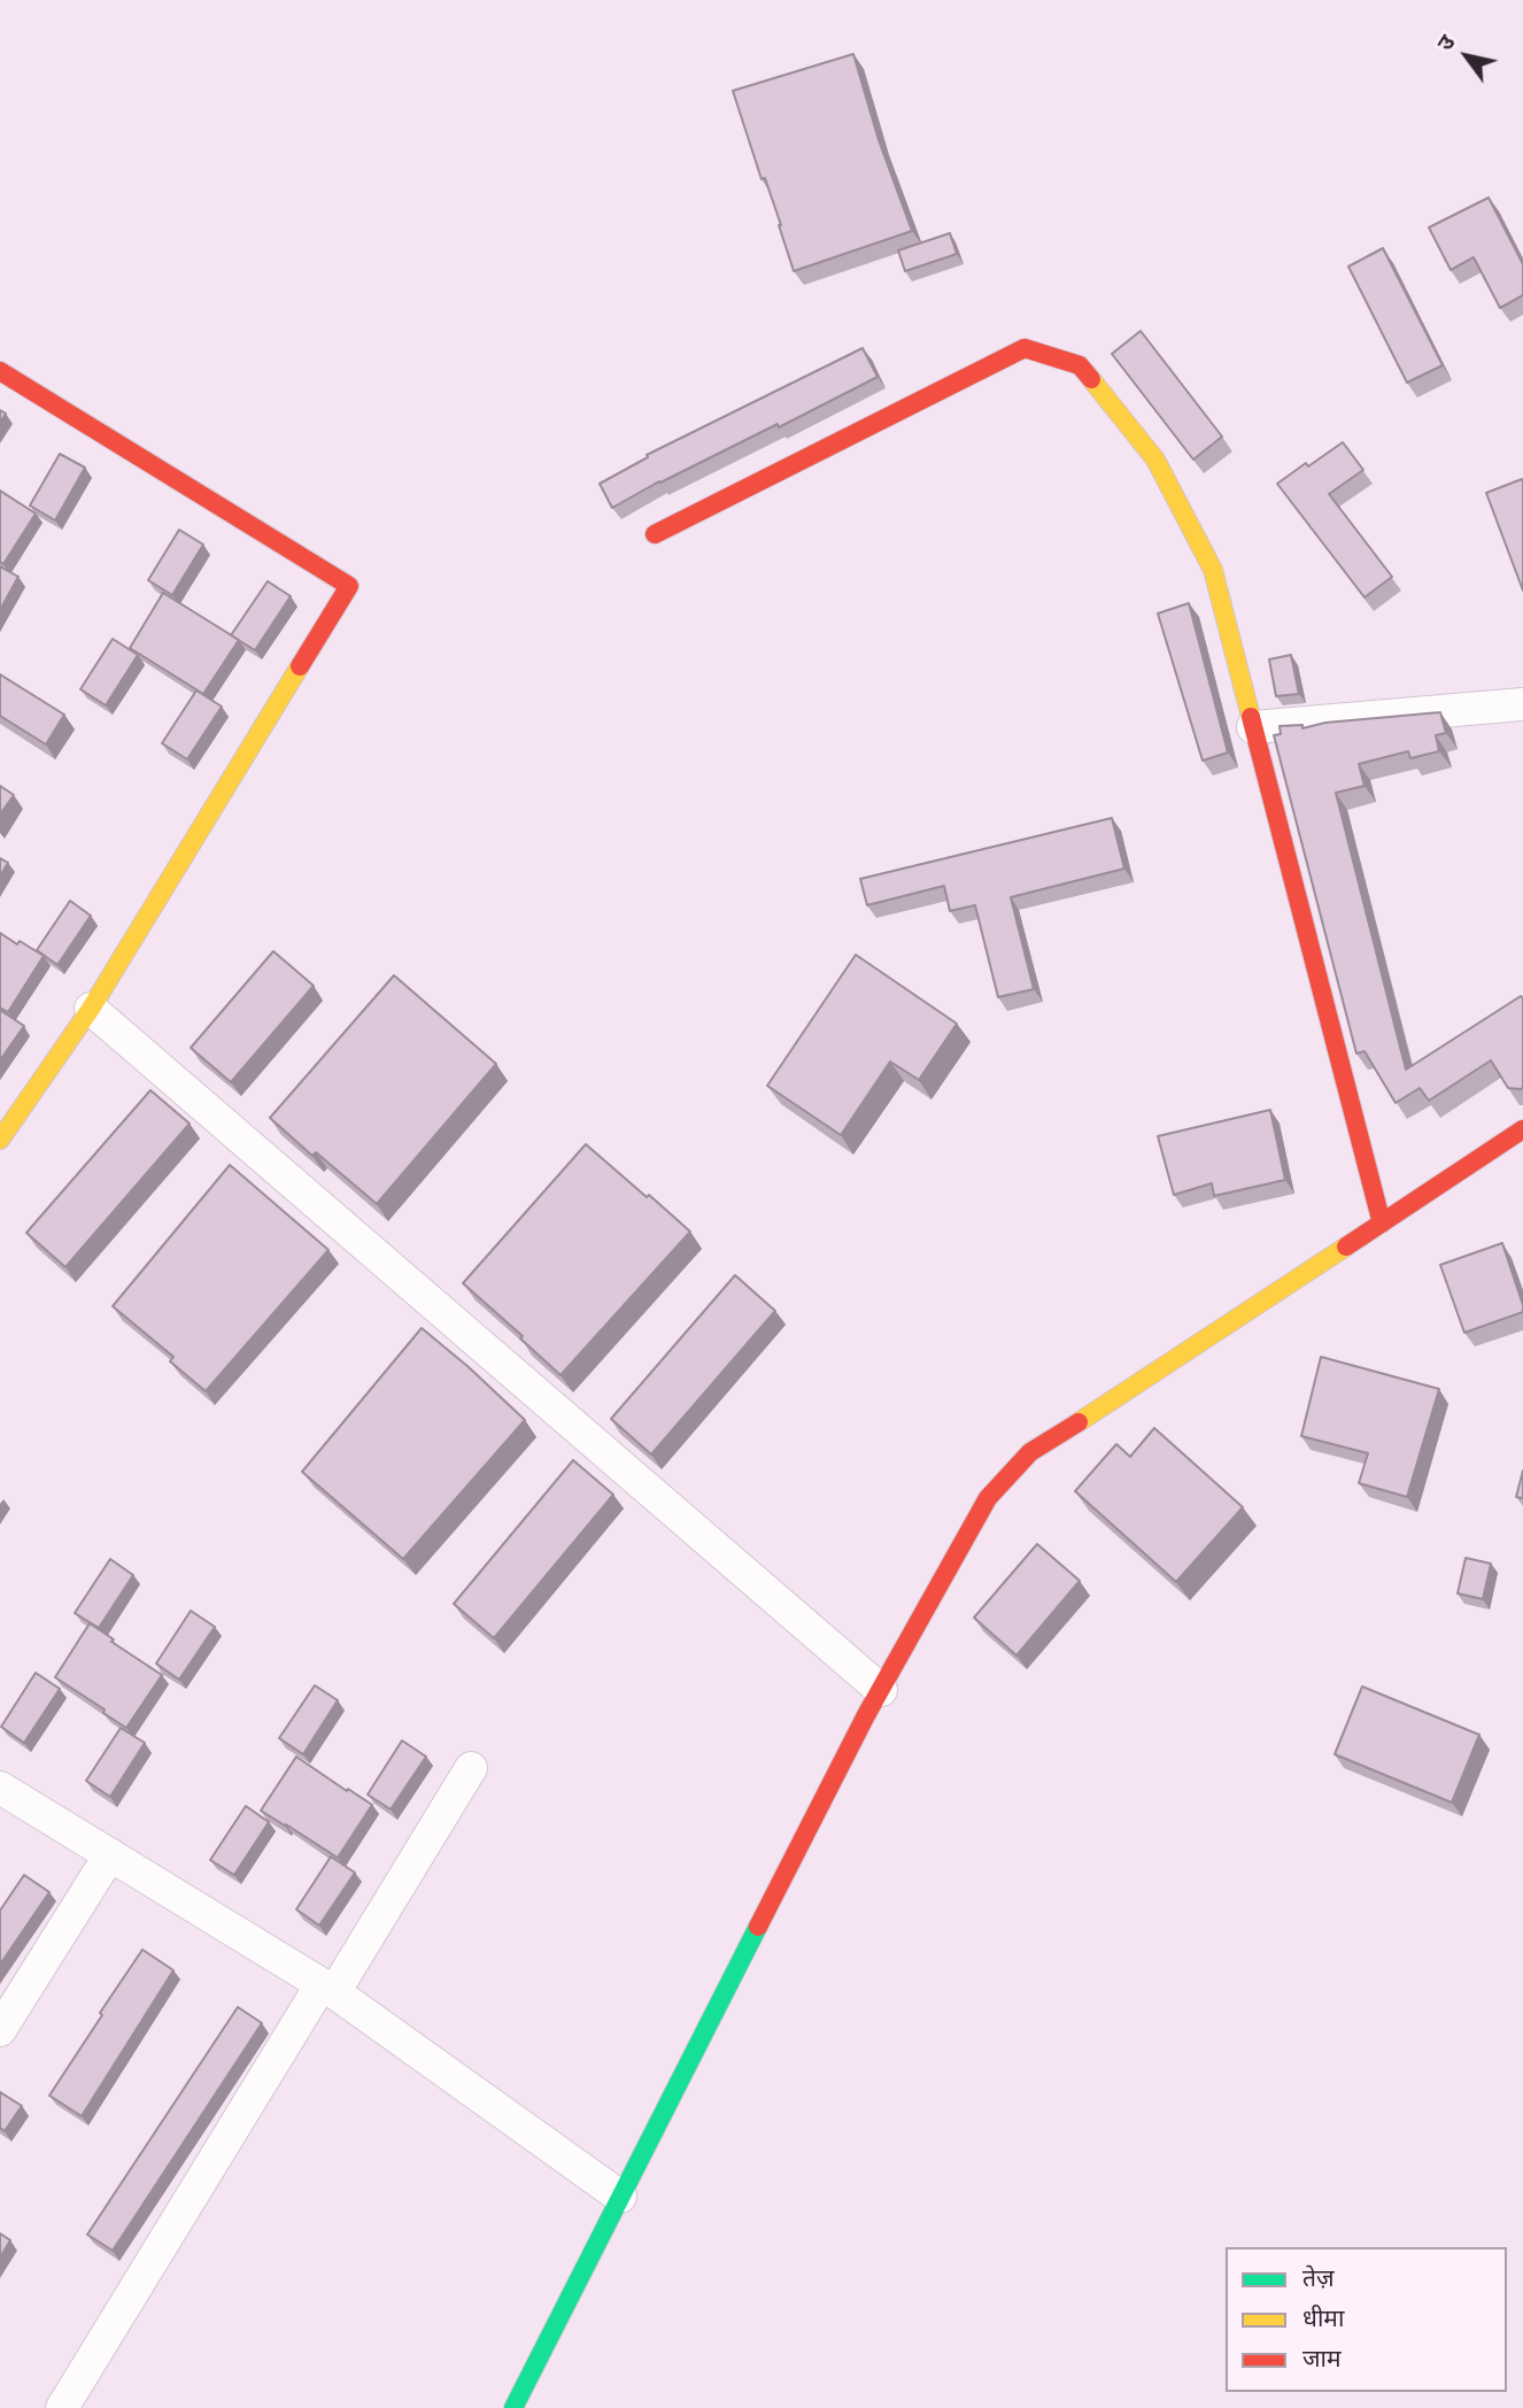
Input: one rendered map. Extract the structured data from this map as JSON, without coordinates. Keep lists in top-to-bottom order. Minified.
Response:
{"legend":["तेज़","धीमा","जाम"],"north":"top left"}
